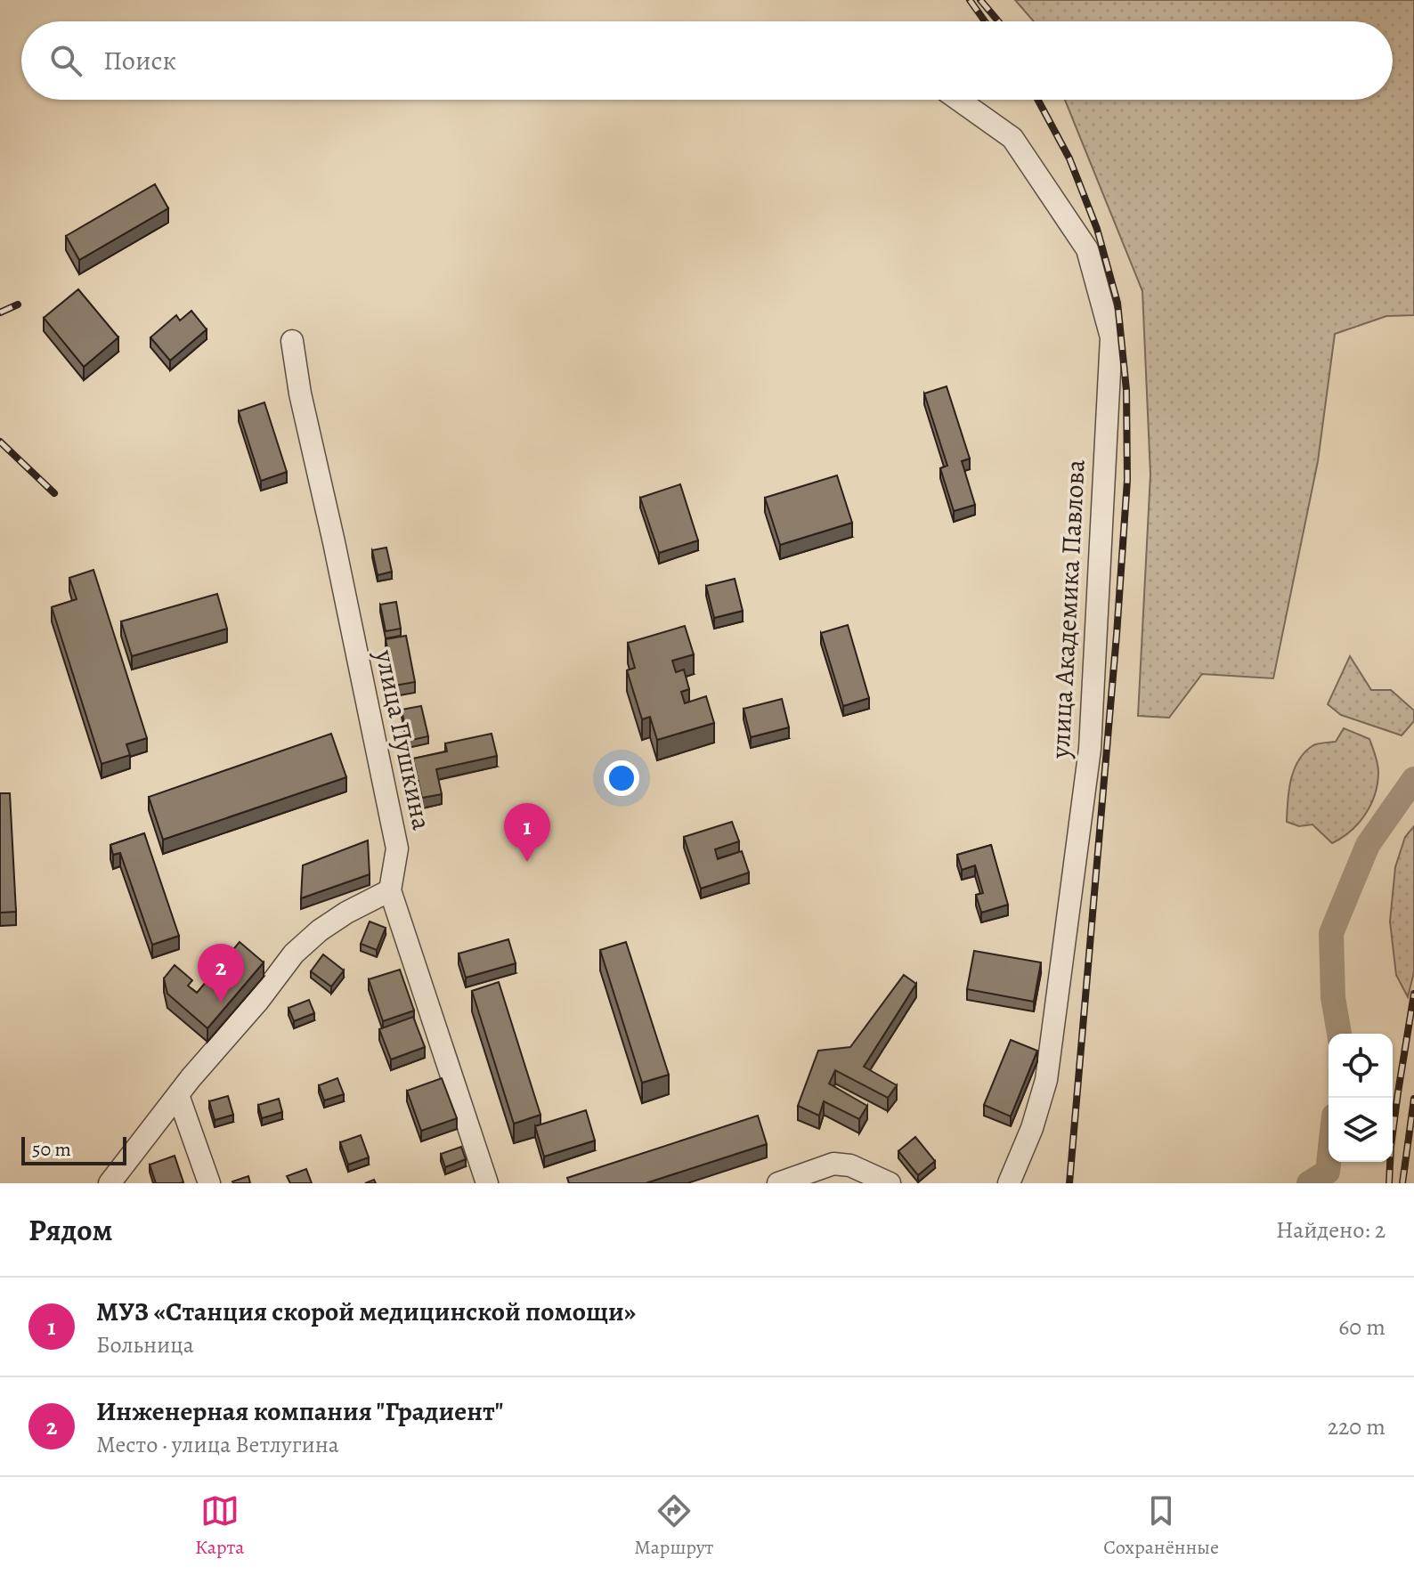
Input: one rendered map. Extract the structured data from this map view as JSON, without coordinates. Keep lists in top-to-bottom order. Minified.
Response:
{"streets":{"street":["улица Академика Павлова","улица Пушкина"]},"scale_bar":"50 m","page":{"search":"Поиск","pins":["1","2"],"scale":"50 m","heading":["Рядом","Найдено: 2"],"list":[{"mark":"1","name":"МУЗ «Станция скорой медицинской помощи»","note":"Больница","value":"60 m"},{"mark":"2","name":"Инженерная компания \"Градиент\"","note":"Место · улица Ветлугина","value":"220 m"}],"nav":["Карта","Маршрут","Сохранённые"]}}
